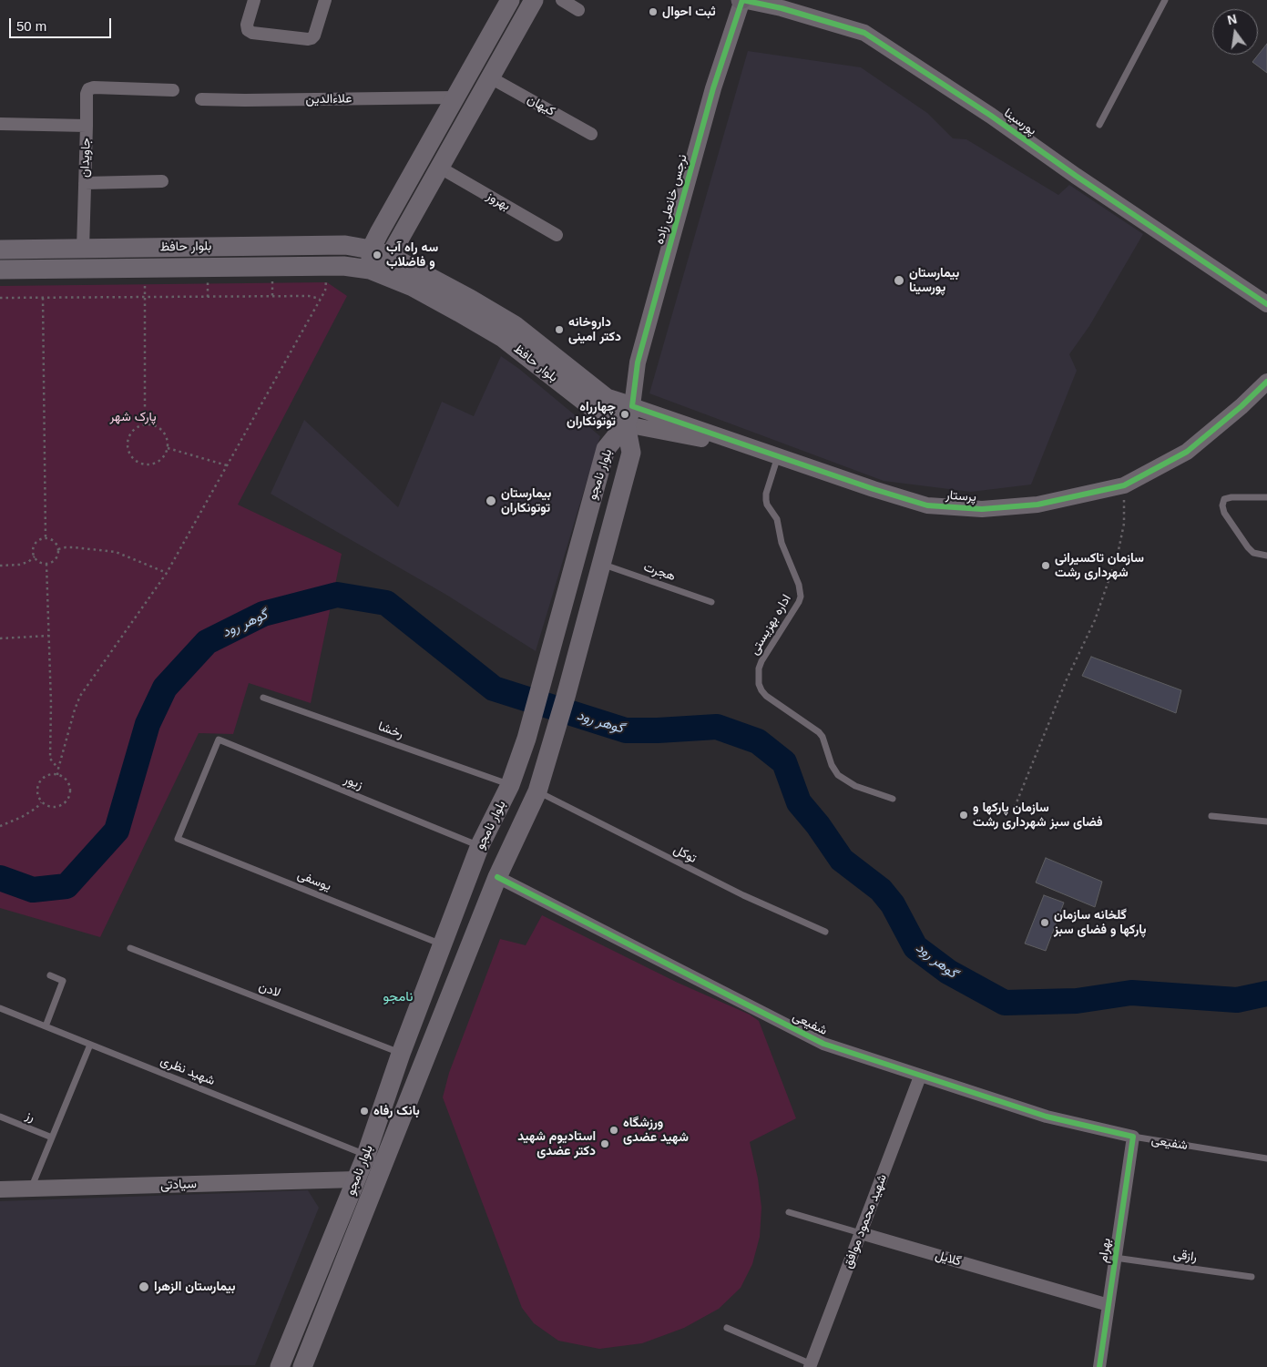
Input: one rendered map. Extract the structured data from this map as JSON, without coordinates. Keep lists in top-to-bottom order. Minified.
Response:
{"streets":{"main road":["بلوار حافظ","بلوار نامجو"],"street":["علاءالدین","کیهان","پورسینا","جاویدان","نرجس خانعلی زاده","بهروز","پرستار","شفیعی","سیادتی","شهید محمود موافق","بهرام","گلایل"],"lane":["هجرت","اداره بهزیستی","رخشا","زیور","توکل","یوسفی","لادن","شهید نظری","رز","رازقی"]},"crossings":[["پورسینا","نرجس خانعلی زاده"],["جاویدان","بلوار حافظ"],["نرجس خانعلی زاده","بلوار حافظ"],["نرجس خانعلی زاده","بلوار نامجو"],["نرجس خانعلی زاده","پرستار"],["بلوار حافظ","بلوار نامجو"],["بلوار حافظ","پرستار"],["بلوار نامجو","پرستار"],["بلوار نامجو","هجرت"],["بلوار نامجو","رخشا"],["بلوار نامجو","زیور"],["بلوار نامجو","توکل"],["بلوار نامجو","یوسفی"],["بلوار نامجو","لادن"],["بلوار نامجو","شفیعی"],["بلوار نامجو","شهید نظری"],["بلوار نامجو","سیادتی"],["پرستار","اداره بهزیستی"],["زیور","یوسفی"],["شفیعی","شهید محمود موافق"],["شفیعی","بهرام"],["شهید محمود موافق","گلایل"],["بهرام","رازقی"],["بهرام","گلایل"]],"districts":["نامجو"],"water":["گوهر رود"],"parks":["پارک شهر"],"places":["ثبت احوال","سه راه آب و فاضلاب","بیمارستان پورسینا","داروخانه دکتر امینی","چهارراه توتونکاران","بیمارستان توتونکاران","سازمان تاکسیرانی شهرداری رشت","سازمان پارکها و فضای سبز شهرداری رشت","گلخانه سازمان پارکها و فضای سبز","بانک رفاه","ورزشگاه شهید عضدی","استادیوم شهید دکتر عضدی","بیمارستان الزهرا"],"scale_bar":"50 m","north":"top"}
